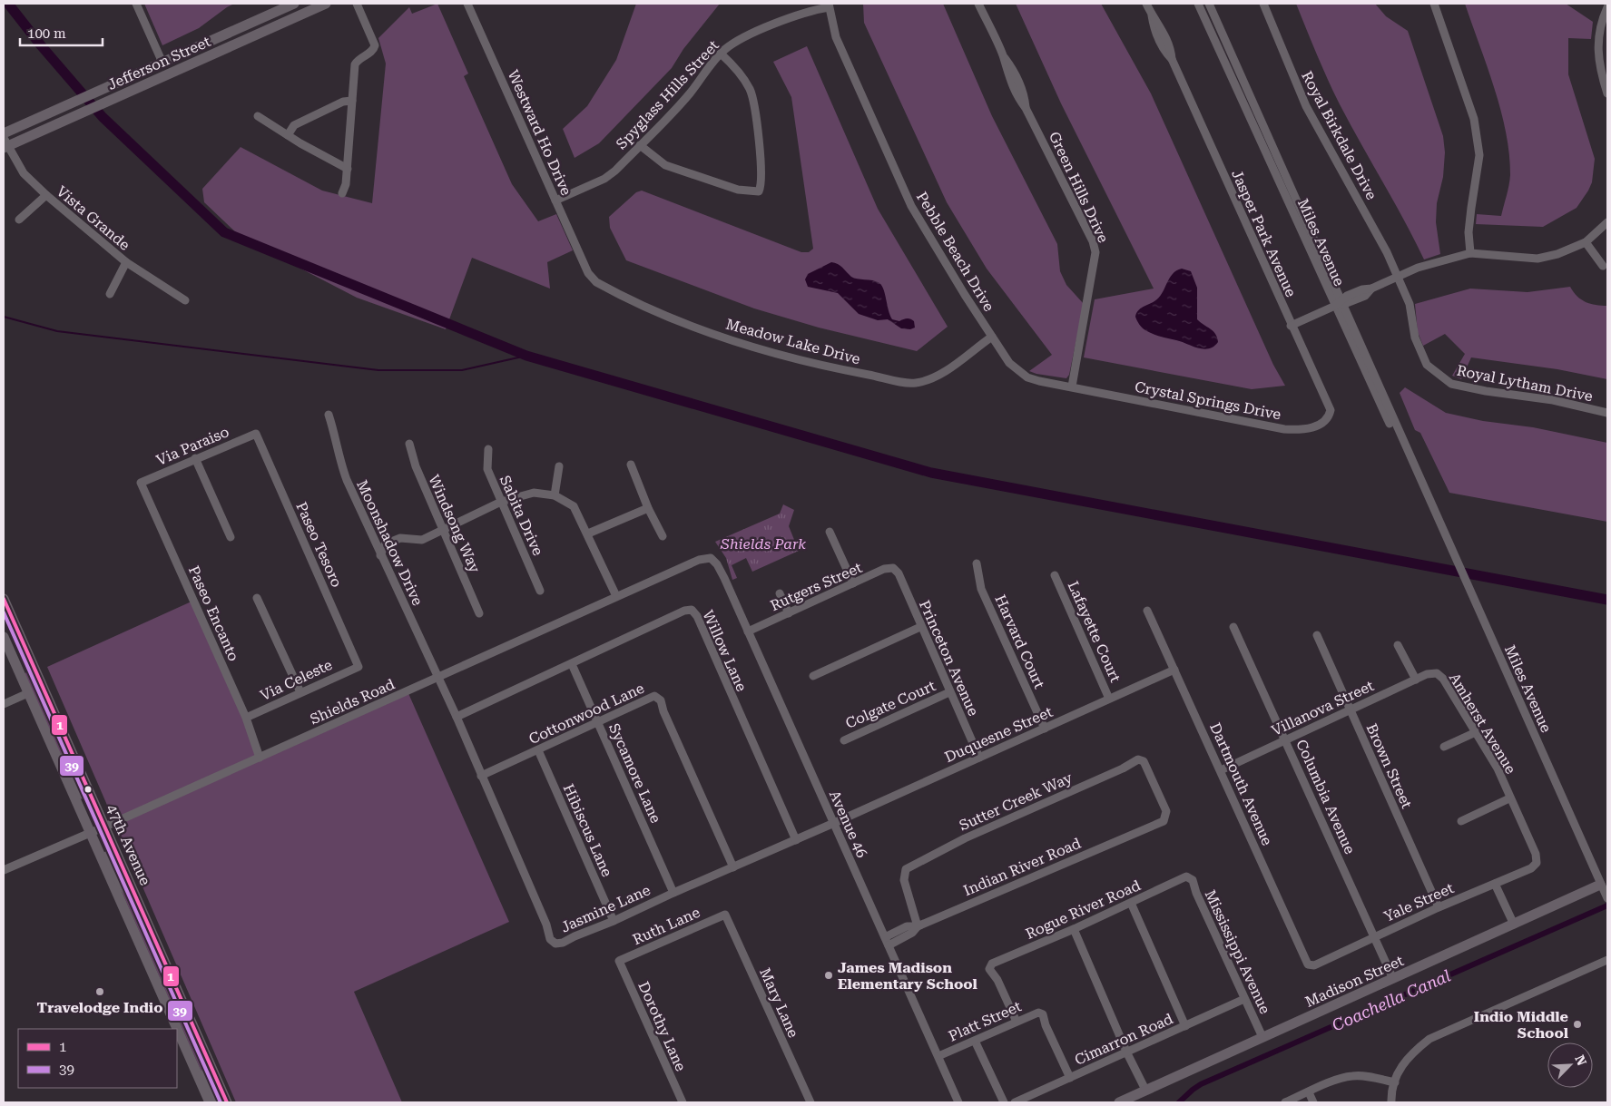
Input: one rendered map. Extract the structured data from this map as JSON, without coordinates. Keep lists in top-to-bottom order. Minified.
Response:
{"streets":{"main road":["Jefferson Street","47th Avenue","Madison Street"],"street":["Spyglass Hills Street","Westward Ho Drive","Royal Birkdale Drive","Green Hills Drive","Vista Grande","Jasper Park Avenue","Miles Avenue","Pebble Beach Drive","Meadow Lake Drive","Royal Lytham Drive","Crystal Springs Drive","Via Paraiso","Sabita Drive","Windsong Way","Moonshadow Drive","Paseo Tesoro","Rutgers Street","Paseo Encanto","Lafayette Court","Harvard Court","Willow Lane","Princeton Avenue","Via Celeste","Shields Road","Colgate Court","Villanova Street","Cottonwood Lane","Amherst Avenue","Duquesne Street","Brown Street","Sycamore Lane","Dartmouth Avenue","Columbia Avenue","Sutter Creek Way","Avenue 46","Hibiscus Lane","Indian River Road","Yale Street","Jasmine Lane","Rogue River Road","Ruth Lane","Mississippi Avenue","Mary Lane","Platt Street","Dorothy Lane","Cimarron Road"]},"crossings":[["Jefferson Street","Vista Grande"],["Spyglass Hills Street","Westward Ho Drive"],["Spyglass Hills Street","Pebble Beach Drive"],["Westward Ho Drive","Meadow Lake Drive"],["Royal Birkdale Drive","Royal Lytham Drive"],["Green Hills Drive","Pebble Beach Drive"],["Green Hills Drive","Crystal Springs Drive"],["Jasper Park Avenue","Crystal Springs Drive"],["Miles Avenue","Madison Street"],["Pebble Beach Drive","Meadow Lake Drive"],["Pebble Beach Drive","Crystal Springs Drive"],["Via Paraiso","Paseo Tesoro"],["Via Paraiso","Paseo Encanto"],["Moonshadow Drive","Shields Road"],["Moonshadow Drive","Jasmine Lane"],["Paseo Tesoro","Via Celeste"],["Rutgers Street","Princeton Avenue"],["Rutgers Street","Avenue 46"],["Paseo Encanto","Via Celeste"],["Paseo Encanto","Shields Road"],["Lafayette Court","Duquesne Street"],["Harvard Court","Duquesne Street"],["Willow Lane","Sycamore Lane"],["Willow Lane","Jasmine Lane"],["Princeton Avenue","Colgate Court"],["Princeton Avenue","Duquesne Street"],["Shields Road","Avenue 46"],["Shields Road","47th Avenue"],["Shields Road","Jasmine Lane"],["Villanova Street","Amherst Avenue"],["Villanova Street","Brown Street"],["Villanova Street","Dartmouth Avenue"],["Villanova Street","Columbia Avenue"],["Cottonwood Lane","Sycamore Lane"],["Cottonwood Lane","Hibiscus Lane"],["Cottonwood Lane","Jasmine Lane"],["Amherst Avenue","Yale Street"],["Duquesne Street","Dartmouth Avenue"],["Duquesne Street","Avenue 46"],["Duquesne Street","Jasmine Lane"],["Brown Street","Yale Street"],["Sycamore Lane","Jasmine Lane"],["Dartmouth Avenue","Yale Street"],["Columbia Avenue","Yale Street"],["Columbia Avenue","Madison Street"],["Sutter Creek Way","Indian River Road"],["Avenue 46","Indian River Road"],["Avenue 46","Jasmine Lane"],["Avenue 46","Platt Street"],["Hibiscus Lane","Jasmine Lane"],["Rogue River Road","Mississippi Avenue"],["Rogue River Road","Platt Street"],["Ruth Lane","Mary Lane"],["Ruth Lane","Dorothy Lane"],["Mississippi Avenue","Madison Street"],["Mississippi Avenue","Cimarron Road"],["Platt Street","Cimarron Road"]],"water":["Coachella Canal"],"parks":["Shields Park"],"places":["James Madison Elementary School","Travelodge Indio","Indio Middle School"],"lines":["transit line 1","transit line 39"],"legend":["1","39"],"scale_bar":"100 m","north":"top right"}
